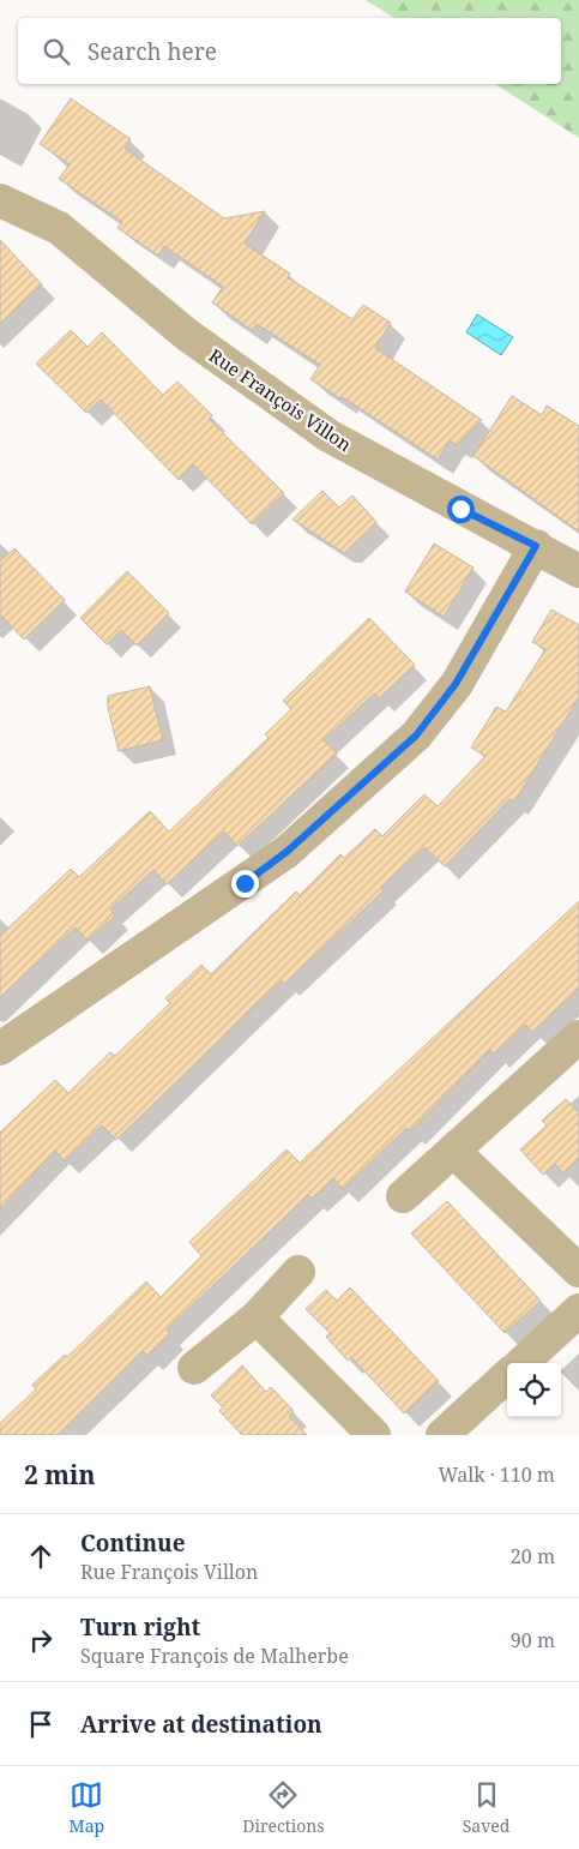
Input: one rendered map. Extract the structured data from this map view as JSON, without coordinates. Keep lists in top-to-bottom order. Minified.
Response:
{"streets":{"street":["Rue François Villon"]},"page":{"search":"Search here","heading":["2 min","Walk · 110 m"],"list":[["Continue","Rue François Villon","20 m"],["Turn right","Square François de Malherbe","90 m"],"Arrive at destination"],"nav":["Map","Directions","Saved"]}}
